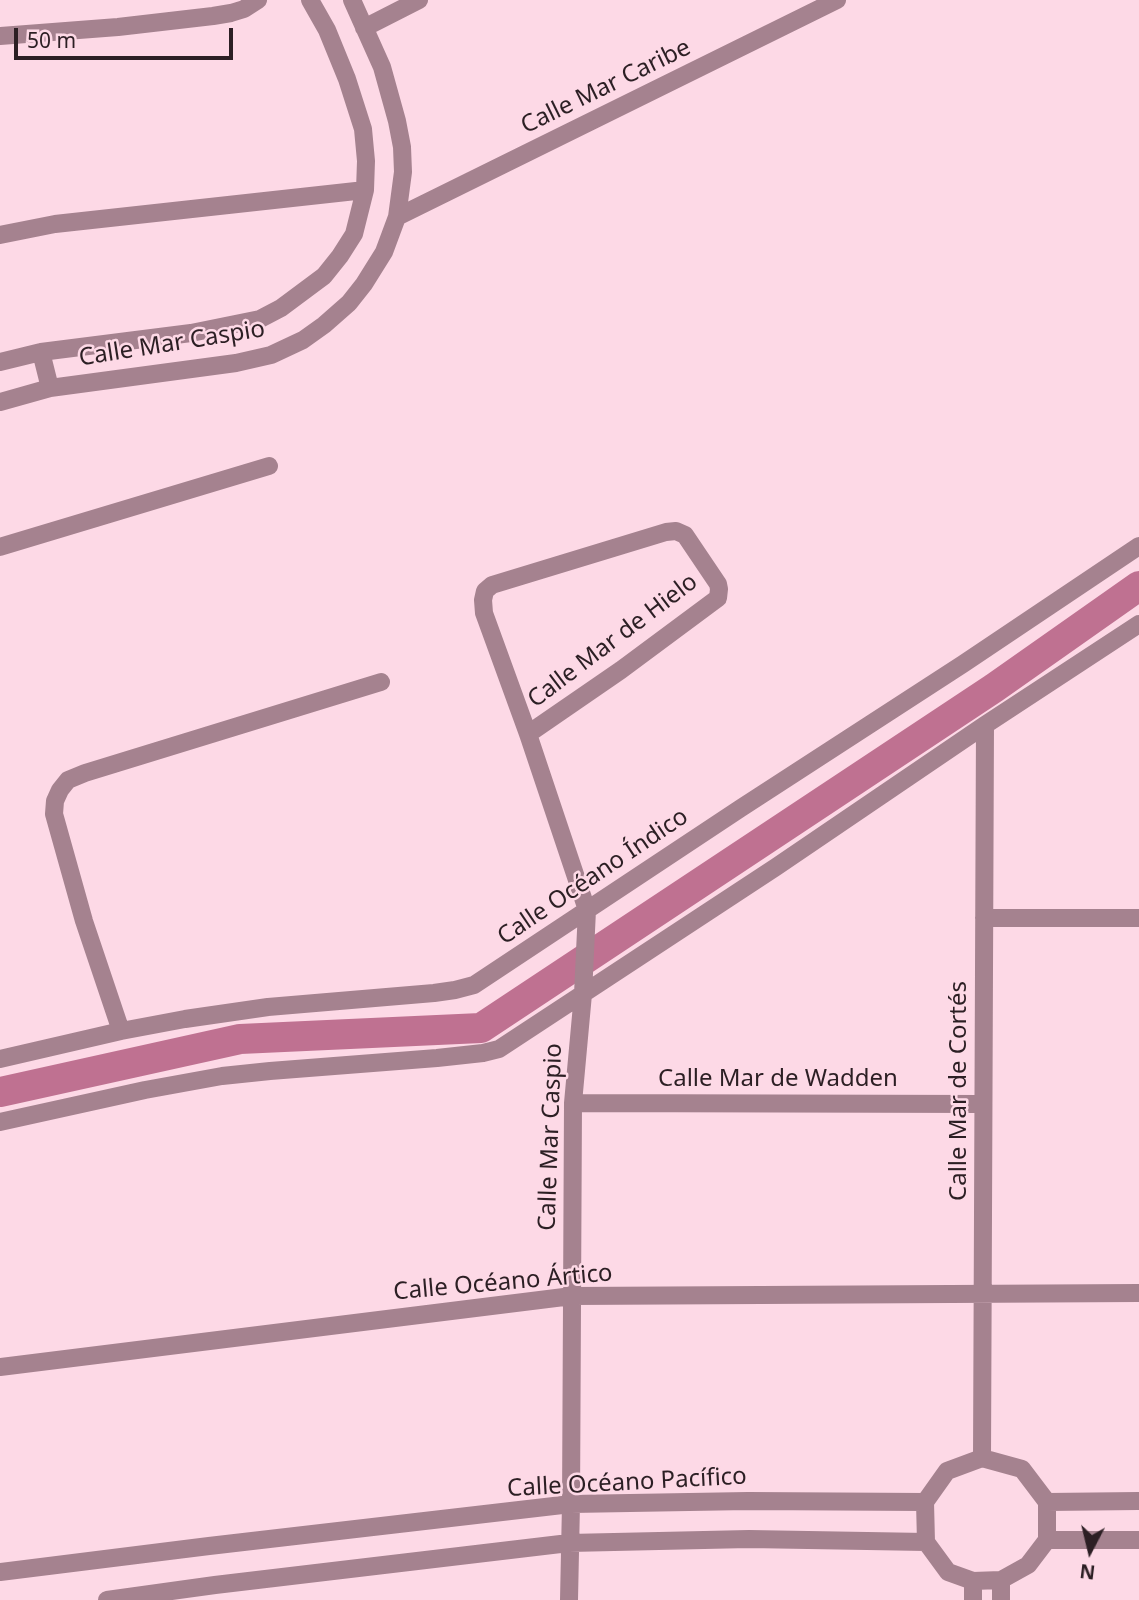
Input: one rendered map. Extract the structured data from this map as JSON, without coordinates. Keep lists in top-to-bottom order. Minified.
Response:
{"streets":{"street":["Calle Mar Caribe","Calle Mar Caspio","Calle Mar de Hielo","Calle Océano Índico","Calle Mar de Wadden","Calle Mar de Cortés","Calle Océano Ártico","Calle Océano Pacífico"]},"crossings":[["Calle Mar Caribe","Calle Mar Caspio"],["Calle Mar Caspio","Calle Mar de Hielo"],["Calle Mar Caspio","Calle Océano Índico"],["Calle Mar Caspio","Calle Mar de Wadden"],["Calle Mar Caspio","Calle Océano Ártico"],["Calle Mar Caspio","Calle Océano Pacífico"],["Calle Mar de Hielo","Calle Océano Índico"],["Calle Mar de Wadden","Calle Mar de Cortés"],["Calle Mar de Cortés","Calle Océano Ártico"],["Calle Mar de Cortés","Calle Océano Pacífico"]],"scale_bar":"50 m","north":"bottom"}
